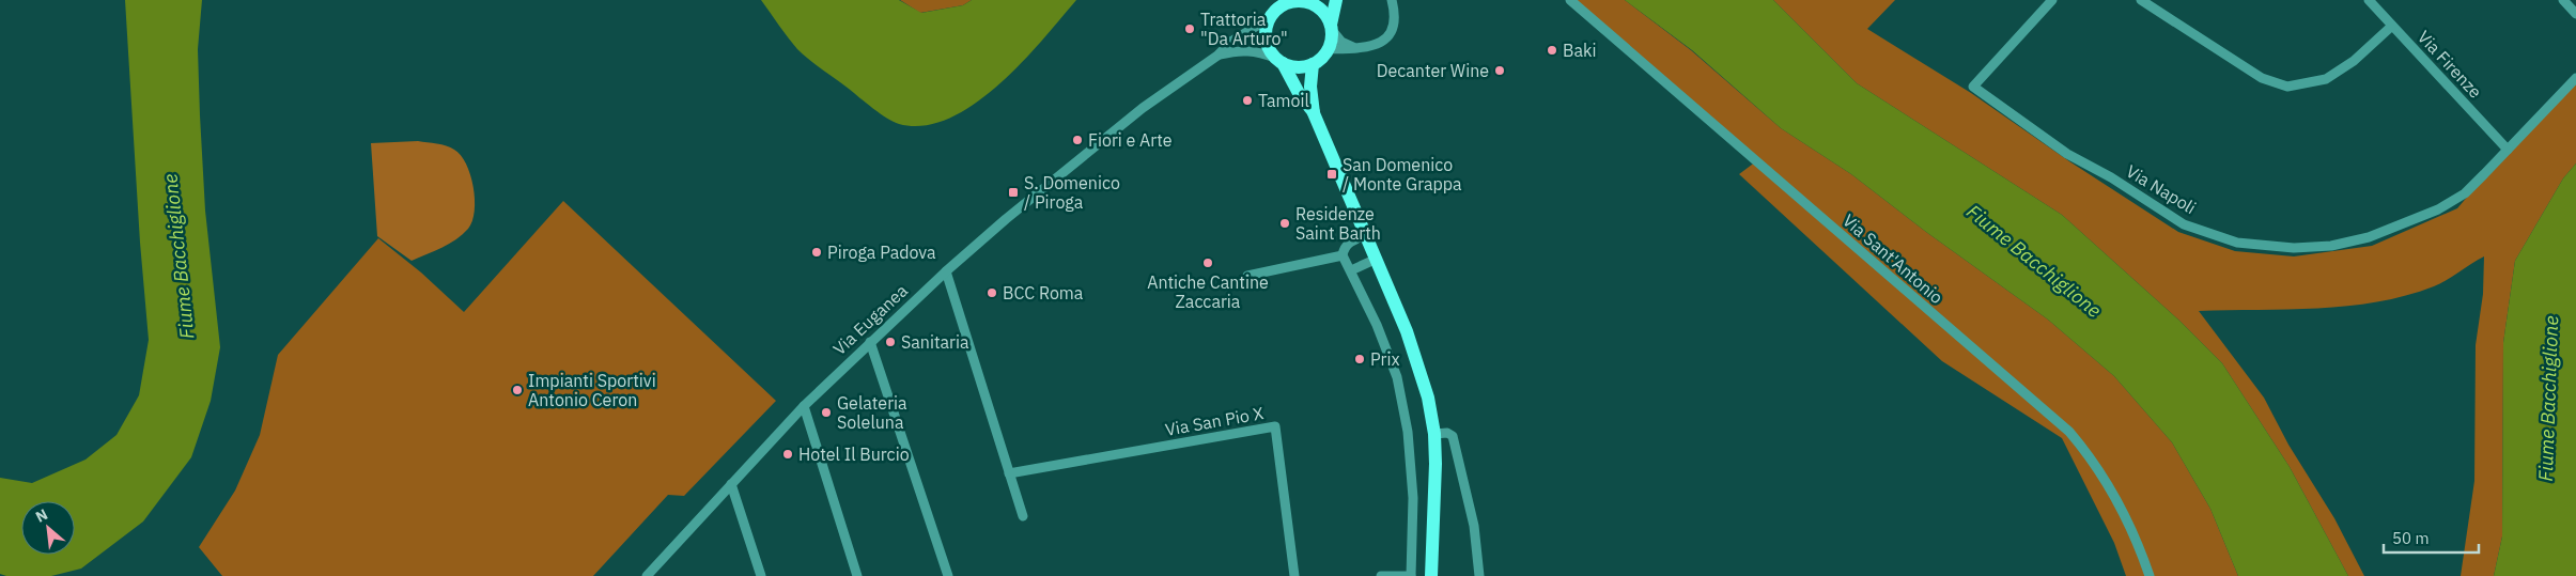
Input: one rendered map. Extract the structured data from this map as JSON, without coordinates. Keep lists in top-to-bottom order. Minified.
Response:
{"streets":{"main road":["Via Euganea"],"street":["Via Firenze","Via Napoli","Via Sant'Antonio","Via San Pio X"]},"crossings":[["Via Firenze","Via Napoli"]],"water":["Fiume Bacchiglione"],"places":{"other":["Trattoria \"Da Arturo\"","Baki","Decanter Wine","Tamoil","Fiori e Arte","Residenze Saint Barth","Piroga Padova","Antiche Cantine Zaccaria","BCC Roma","Sanitaria","Prix","Impianti Sportivi Antonio Ceron","Gelateria Soleluna","Hotel Il Burcio"],"transit":["San Domenico / Monte Grappa","S. Domenico / Piroga"]},"scale_bar":"50 m","north":"top left"}
